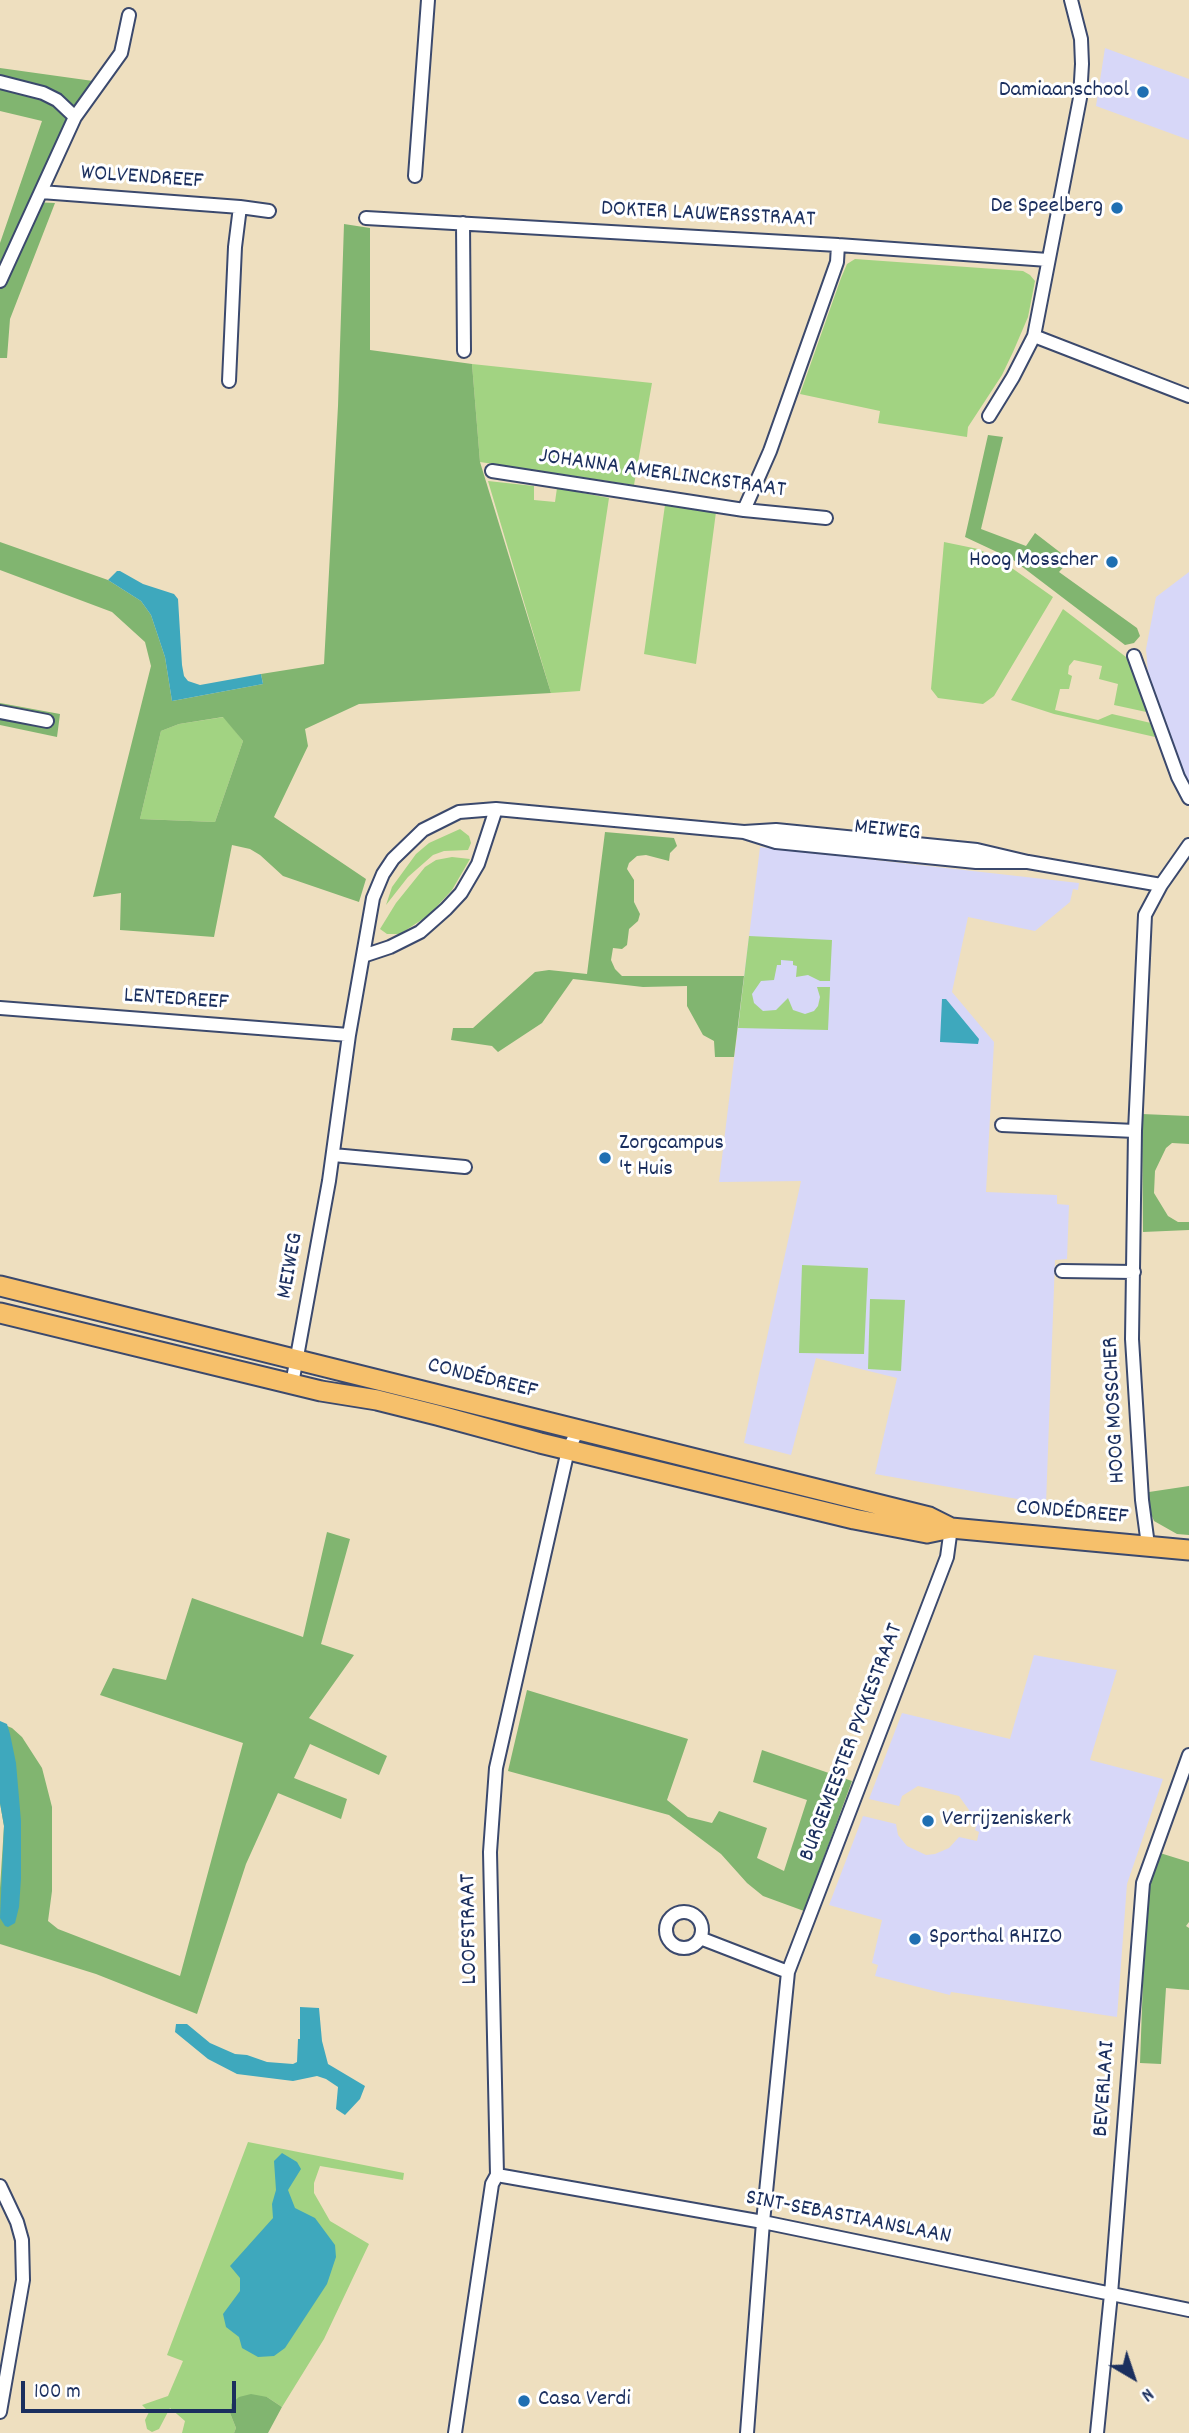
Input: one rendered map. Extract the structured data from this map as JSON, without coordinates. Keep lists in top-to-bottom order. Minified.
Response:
{"streets":{"main road":["CONDÉDREEF"],"street":["WOLVENDREEF","DOKTER LAUWERSSTRAAT","JOHANNA AMERLINCKSTRAAT","MEIWEG","LENTEDREEF","HOOG MOSSCHER","BURGEMEESTER PYCKESTRAAT","LOOFSTRAAT","BEVERLAAI","SINT-SEBASTIAANSLAAN"]},"crossings":[["MEIWEG","LENTEDREEF"],["MEIWEG","CONDÉDREEF"],["MEIWEG","HOOG MOSSCHER"],["CONDÉDREEF","HOOG MOSSCHER"],["CONDÉDREEF","BURGEMEESTER PYCKESTRAAT"],["CONDÉDREEF","LOOFSTRAAT"],["BURGEMEESTER PYCKESTRAAT","SINT-SEBASTIAANSLAAN"],["LOOFSTRAAT","SINT-SEBASTIAANSLAAN"],["BEVERLAAI","SINT-SEBASTIAANSLAAN"]],"places":["Damiaanschool","De Speelberg","Hoog Mosscher","Zorgcampus 't Huis","Verrijzeniskerk","Sporthal RHIZO","Casa Verdi"],"scale_bar":"100 m","north":"bottom right"}
